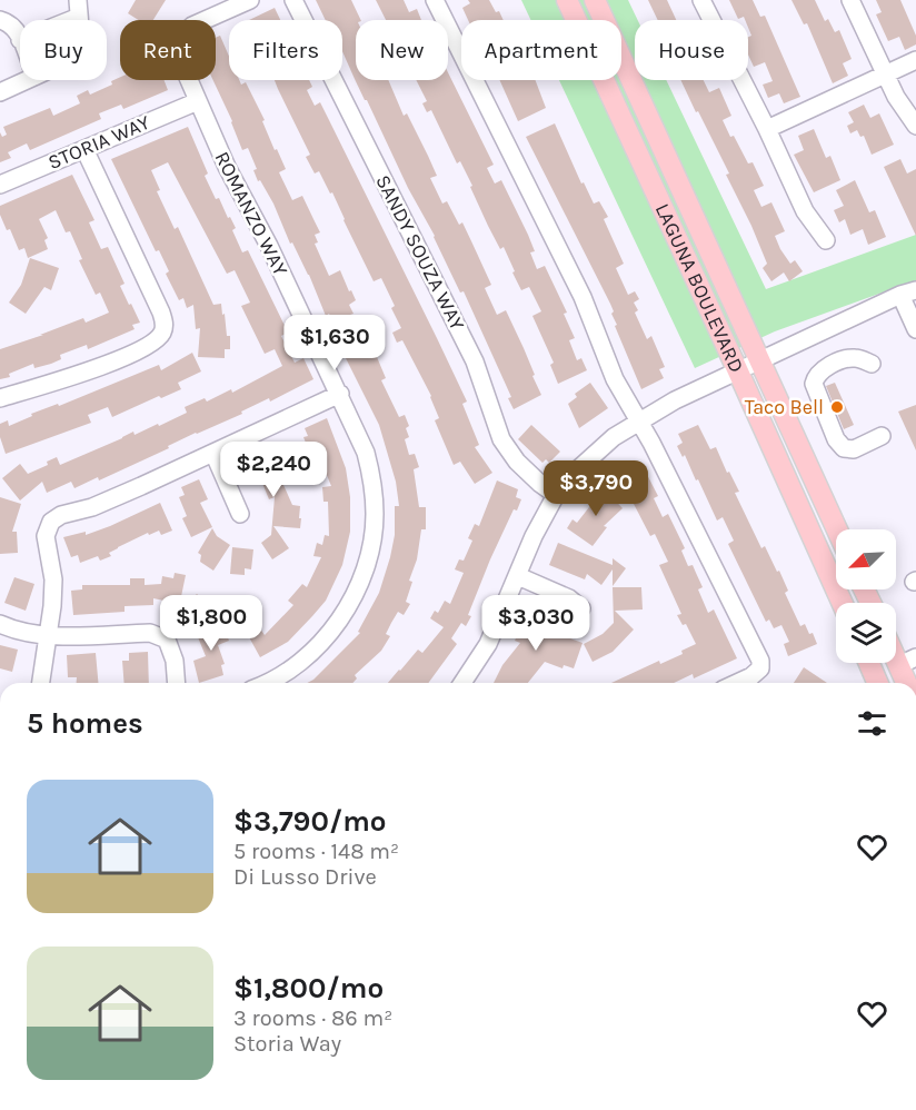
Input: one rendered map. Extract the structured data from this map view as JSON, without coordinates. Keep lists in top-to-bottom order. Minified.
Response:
{"streets":{"main road":["LAGUNA BOULEVARD"],"street":["STORIA WAY","ROMANZO WAY","SANDY SOUZA WAY"]},"crossings":[["STORIA WAY","ROMANZO WAY"]],"places":["Taco Bell"],"north":"bottom left","page":{"chip":["Buy","Rent","Filters","New","Apartment","House"],"price":["$1,630","$2,240","$3,790","$1,800","$3,030"],"heading":"5 homes","list":[{"name":"$3,790/mo","note":"5 rooms · 148 m² · Di Lusso Drive"},{"name":"$1,800/mo","note":"3 rooms · 86 m² · Storia Way"}]}}
